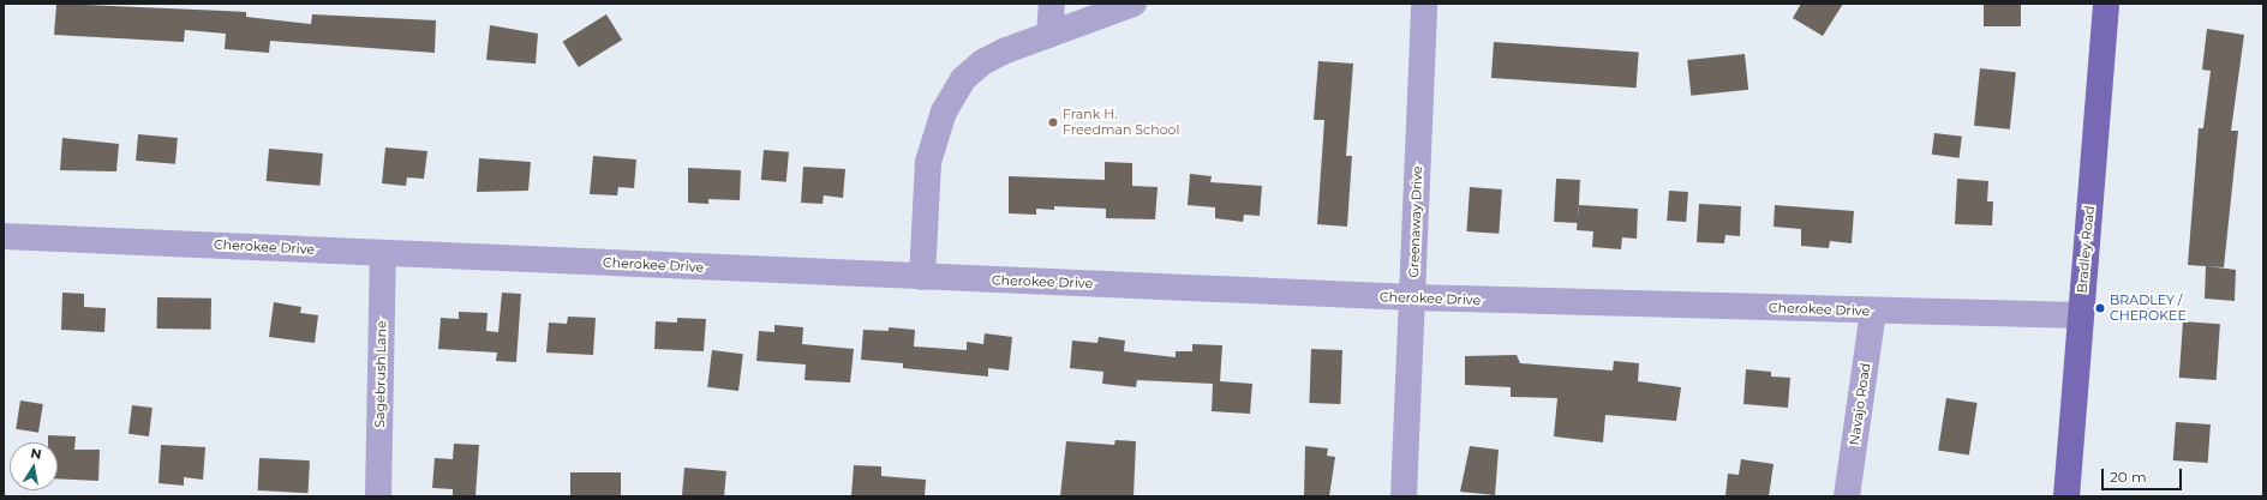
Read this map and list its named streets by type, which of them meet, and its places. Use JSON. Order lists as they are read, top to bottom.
{
  "streets": {
    "main road": ["Bradley Road"],
    "street": [
      "Greenaway Drive",
      "Cherokee Drive",
      "Sagebrush Lane",
      "Navajo Road"
    ]
  },
  "crossings": [
    ["Greenaway Drive", "Cherokee Drive"],
    ["Cherokee Drive", "Bradley Road"],
    ["Cherokee Drive", "Sagebrush Lane"],
    ["Cherokee Drive", "Navajo Road"]
  ],
  "places": ["Frank H. Freedman School", "BRADLEY / CHEROKEE"],
  "scale_bar": "20 m",
  "north": "top"
}
